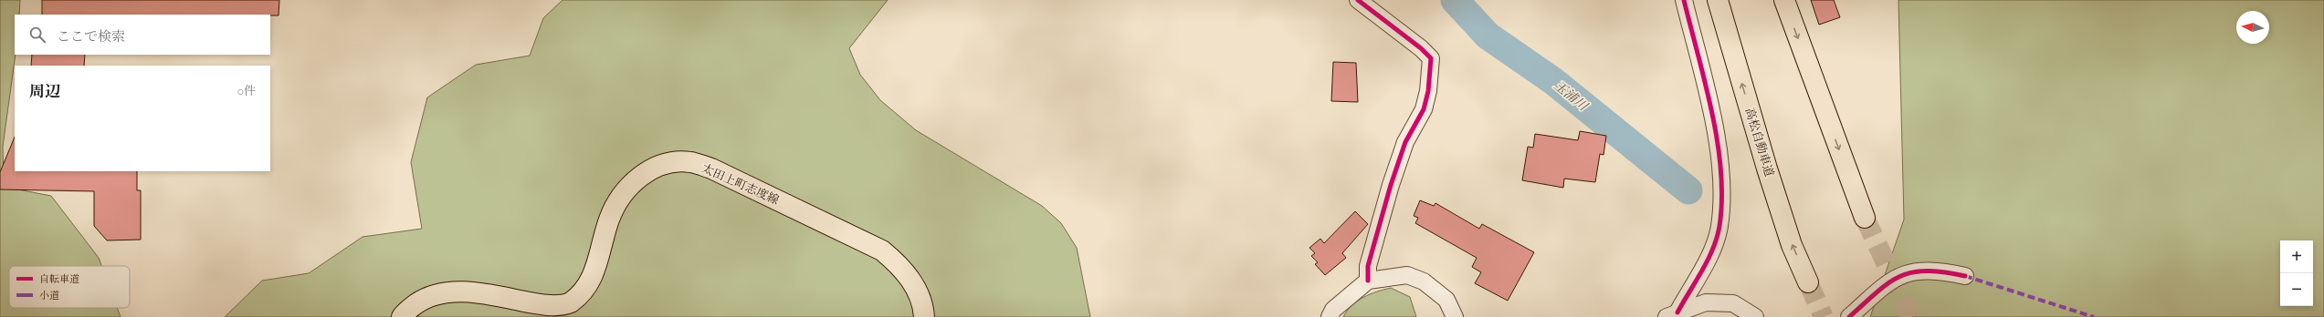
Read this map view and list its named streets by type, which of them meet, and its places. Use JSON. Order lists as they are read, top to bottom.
{
  "streets": {
    "main road": ["高松自動車道", "太田上町志度線"]
  },
  "water": ["玉浦川"],
  "legend": ["自転車道", "小道"],
  "north": "left",
  "page": {
    "search": "ここで検索",
    "heading": ["周辺", "0件"],
    "map_buttons": ["+", "−"]
  }
}
